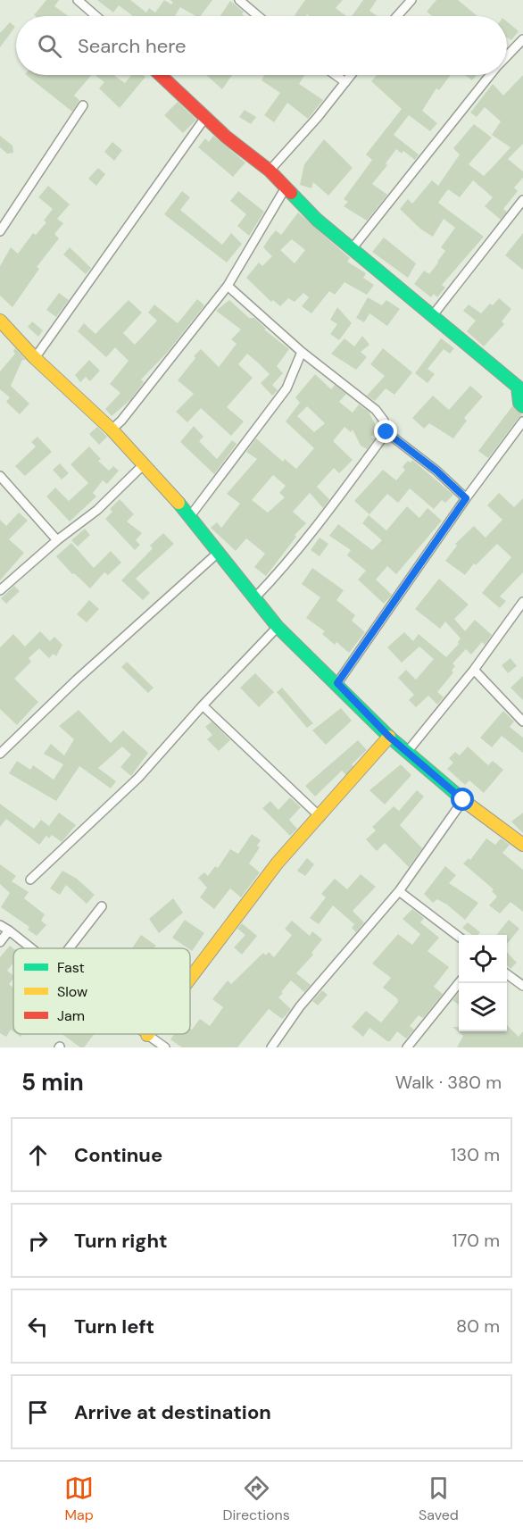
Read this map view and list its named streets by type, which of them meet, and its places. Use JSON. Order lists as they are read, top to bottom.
{
  "legend": ["Fast", "Slow", "Jam"],
  "page": {
    "search": "Search here",
    "heading": ["5 min", "Walk · 380 m"],
    "list": [
      ["Continue", "130 m"],
      ["Turn right", "170 m"],
      ["Turn left", "80 m"],
      "Arrive at destination"
    ],
    "nav": ["Map", "Directions", "Saved"]
  }
}
